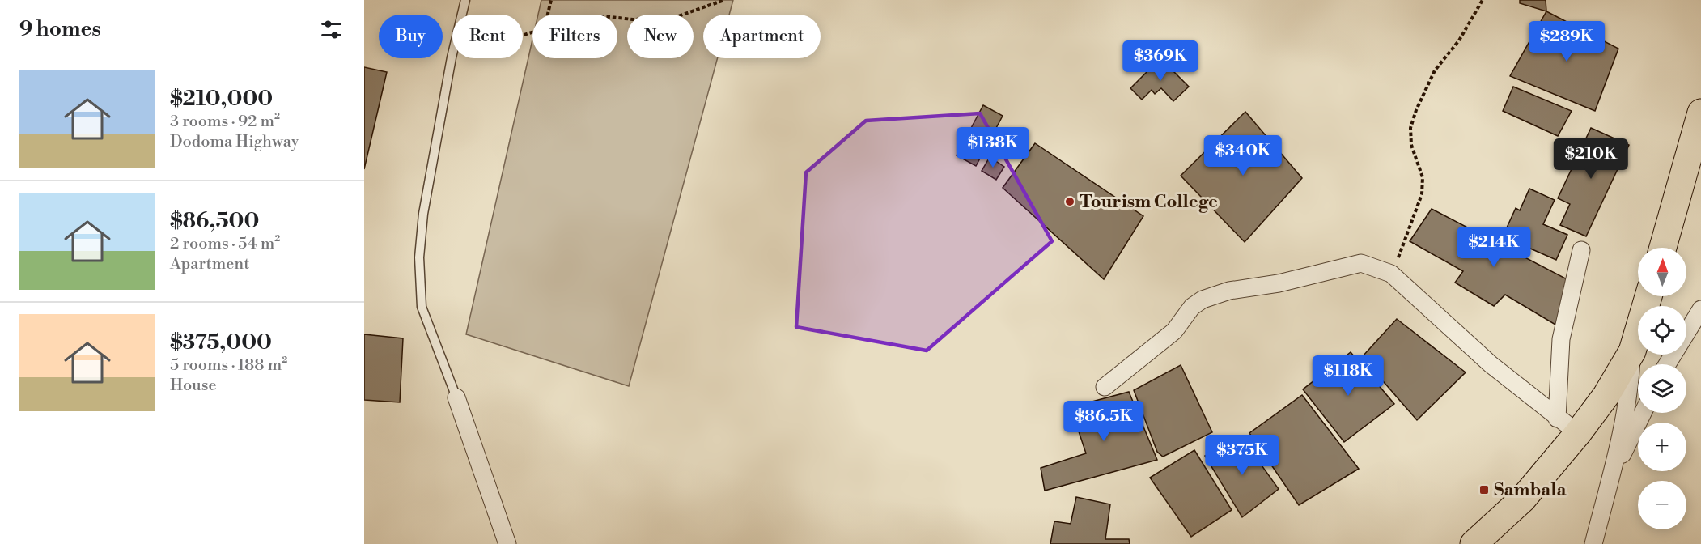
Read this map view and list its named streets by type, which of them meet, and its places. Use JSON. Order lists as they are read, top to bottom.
{
  "places": {
    "other": ["Tourism College"],
    "transit": ["Sambala"]
  },
  "north": "top",
  "page": {
    "heading": "9 homes",
    "chip": [
      "Buy",
      "Rent",
      "Filters",
      "New",
      "Apartment"
    ],
    "price": [
      "$289K",
      "$369K",
      "$138K",
      "$340K",
      "$210K",
      "$214K",
      "$118K",
      "$86.5K",
      "$375K"
    ],
    "list": [
      {
        "name": "$210,000",
        "note": "3 rooms · 92 m² · Dodoma Highway"
      },
      {
        "name": "$86,500",
        "note": "2 rooms · 54 m² · Apartment"
      },
      {
        "name": "$375,000",
        "note": "5 rooms · 188 m² · House"
      }
    ],
    "map_buttons": ["+", "−"]
  }
}
